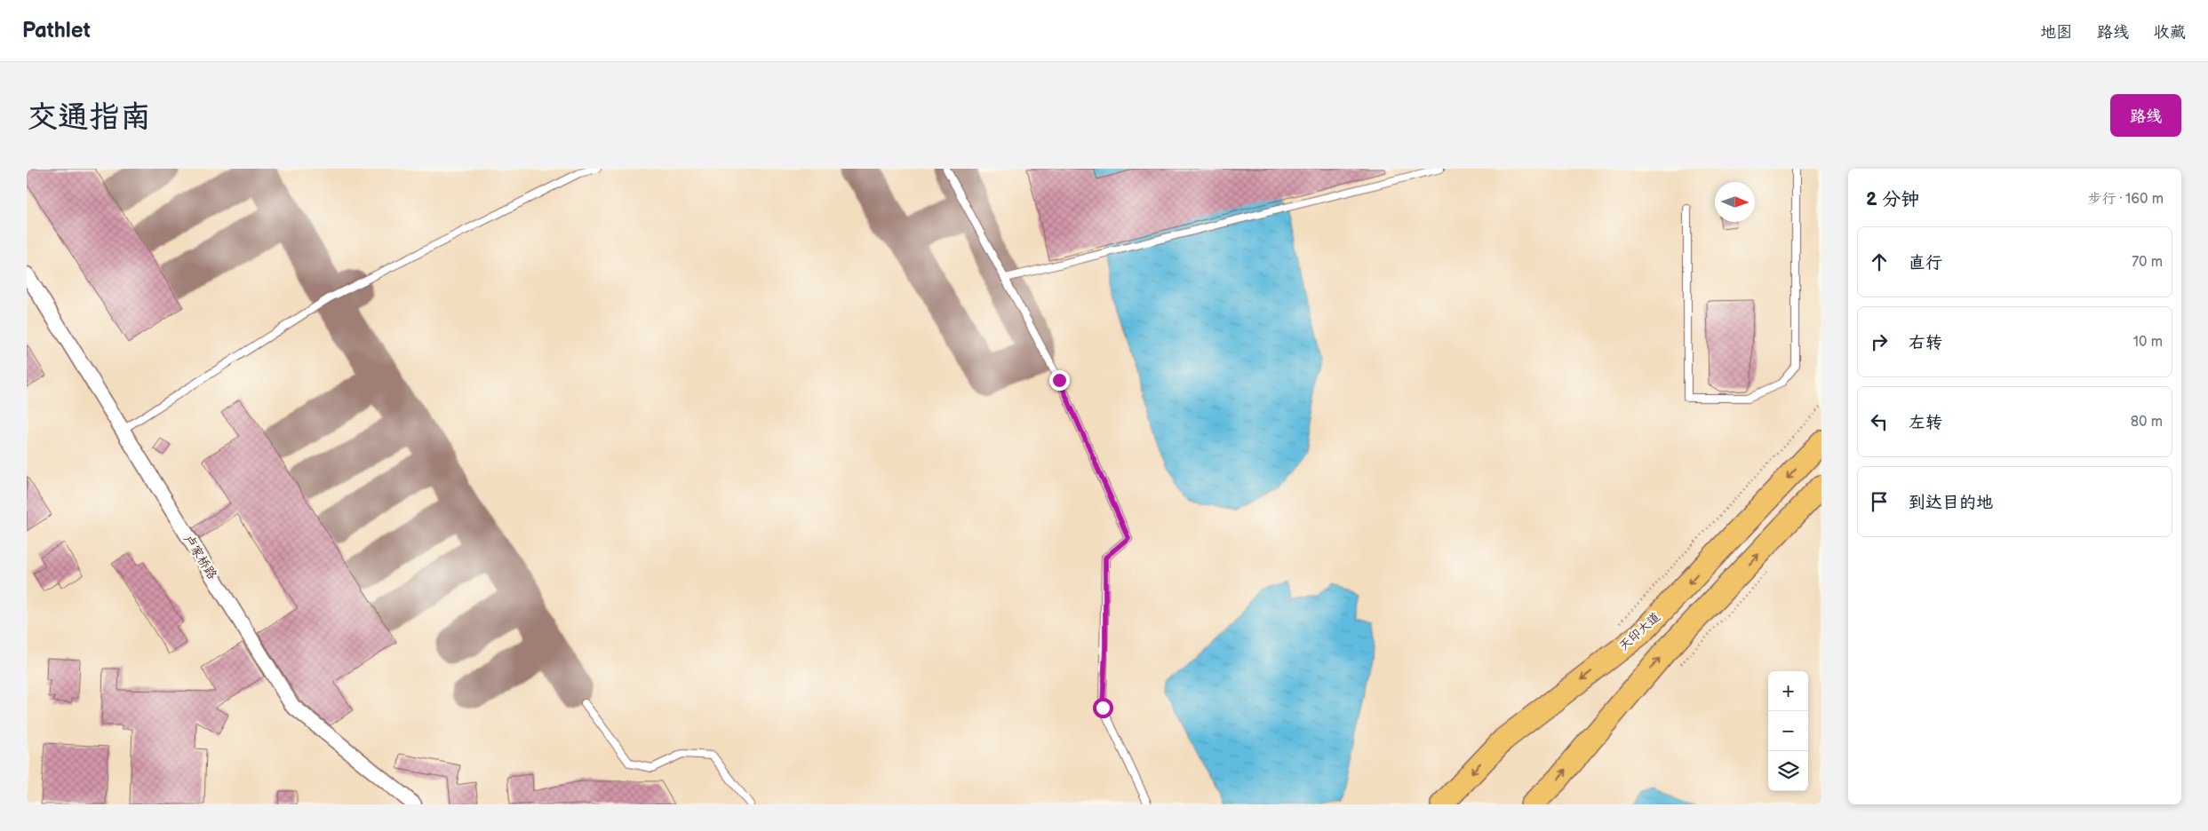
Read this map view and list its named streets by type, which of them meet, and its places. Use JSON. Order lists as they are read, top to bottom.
{
  "streets": {
    "main road": ["天印大道"],
    "street": ["卢家桥路"]
  },
  "north": "right",
  "page": {
    "header": "Pathlet",
    "nav": ["地图", "路线", "收藏"],
    "buttons": "路线",
    "title": "交通指南",
    "heading": ["2 分钟", "步行 · 160 m"],
    "list": [
      ["直行", "70 m"],
      ["右转", "10 m"],
      ["左转", "80 m"],
      "到达目的地"
    ],
    "map_buttons": ["+", "−"]
  }
}
